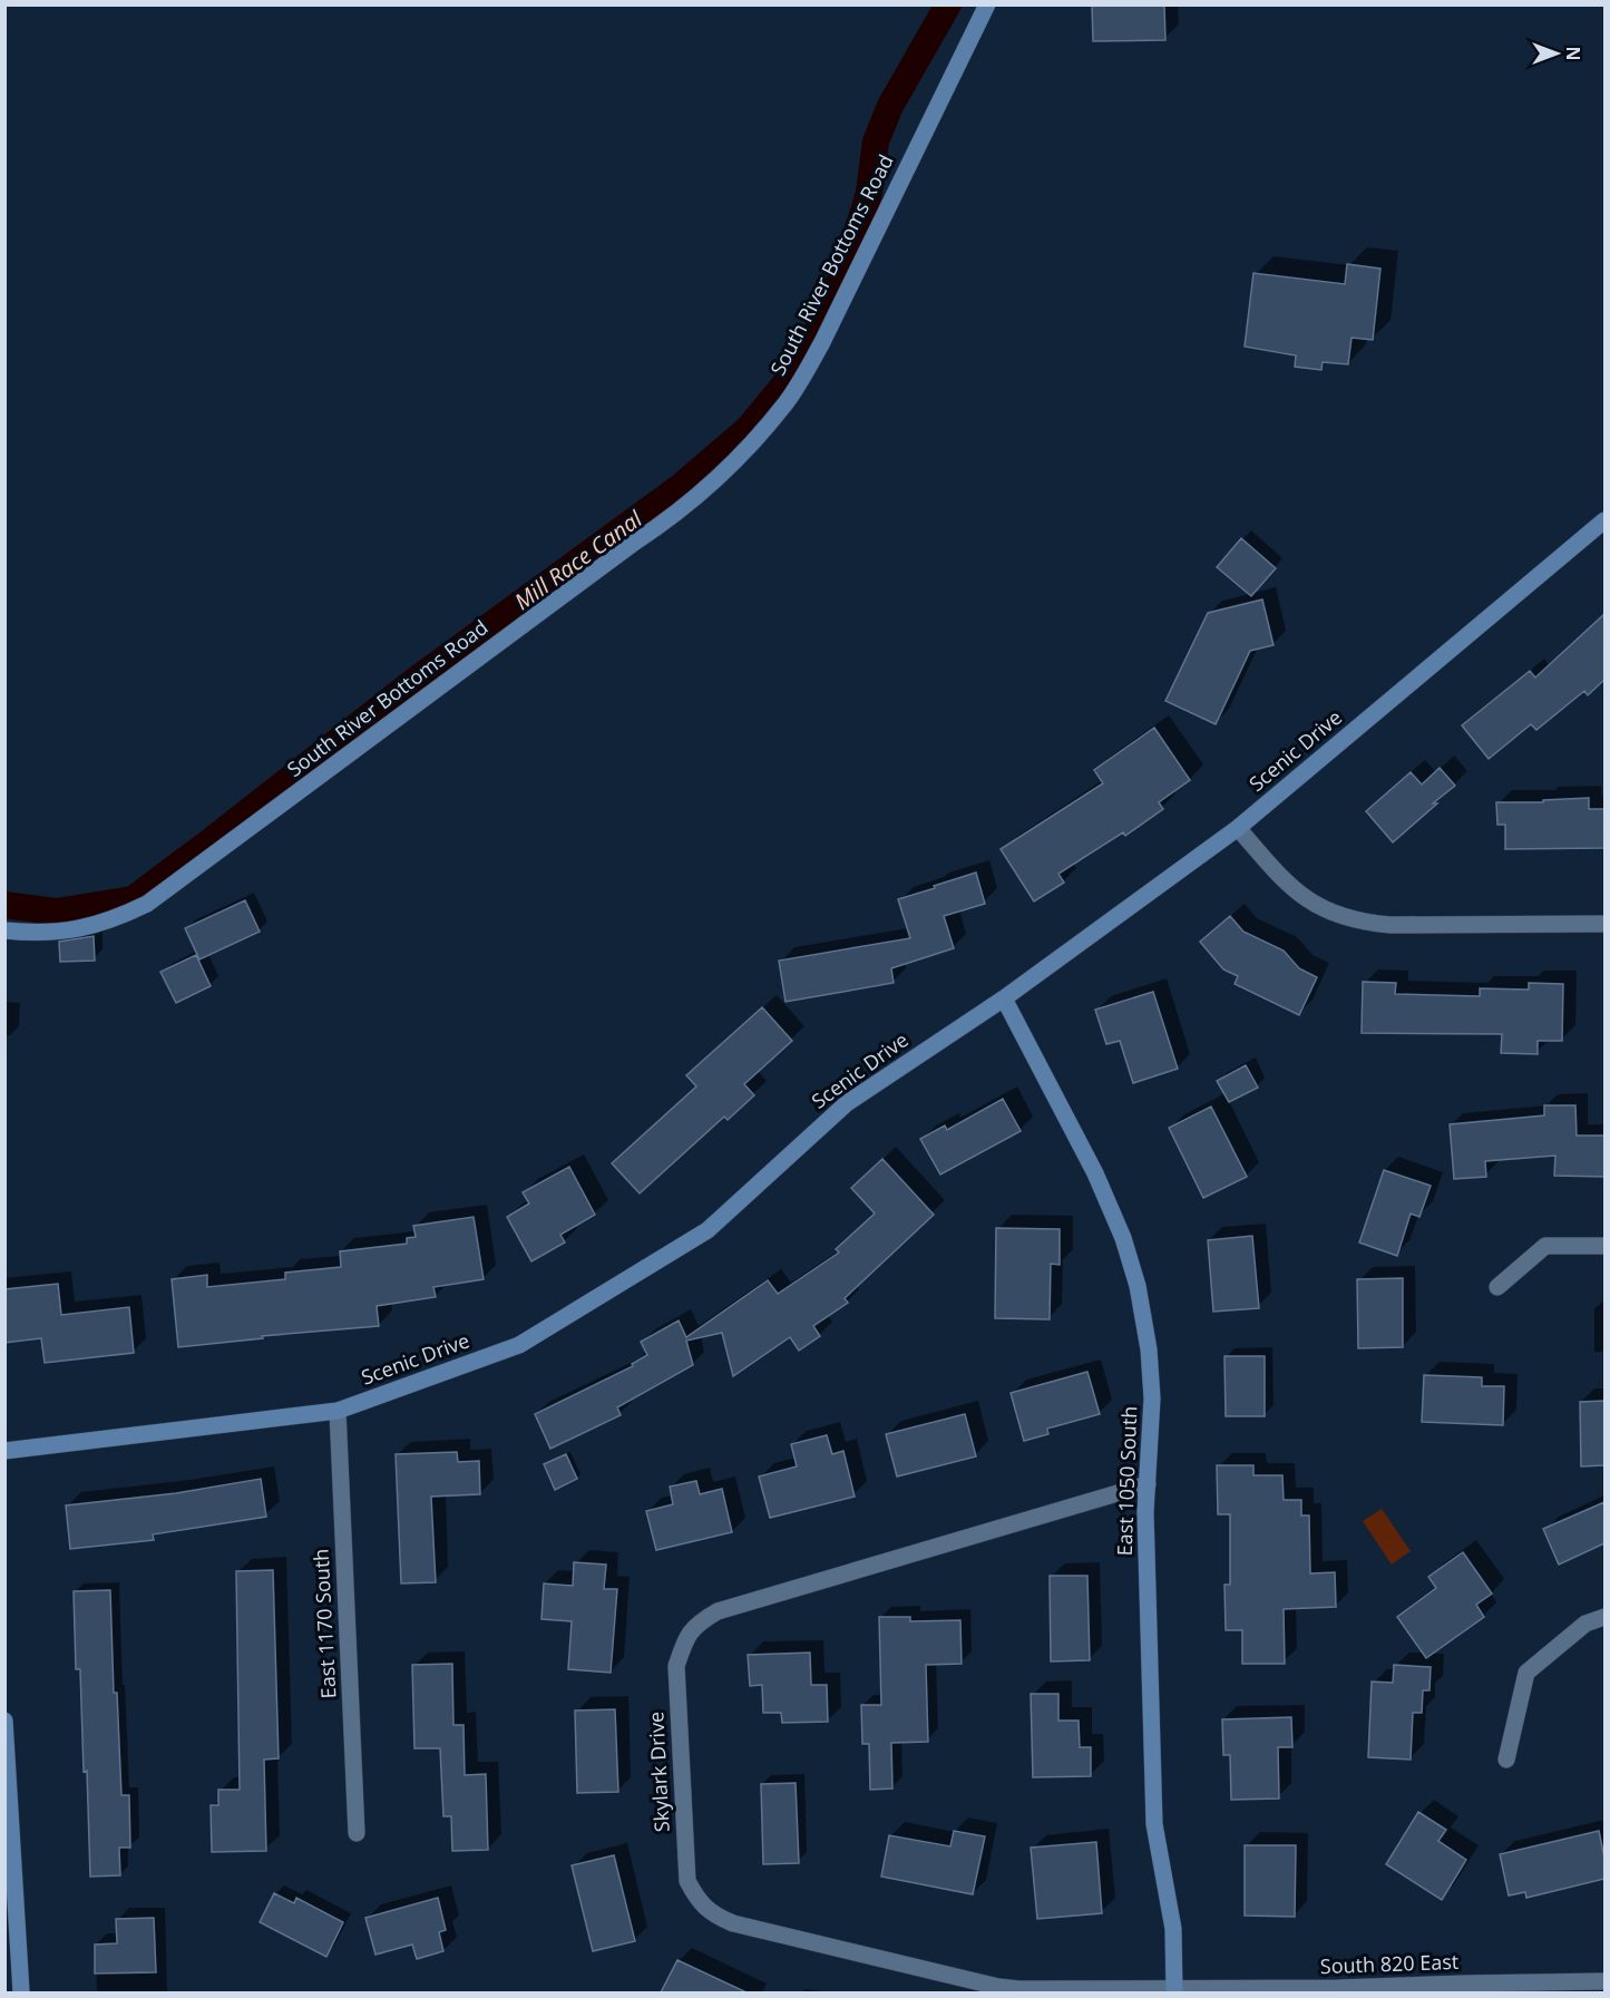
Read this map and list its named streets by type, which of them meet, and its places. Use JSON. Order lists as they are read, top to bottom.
{
  "streets": {
    "street": [
      "South River Bottoms Road",
      "Scenic Drive",
      "East 1050 South",
      "East 1170 South",
      "Skylark Drive",
      "South 820 East"
    ]
  },
  "crossings": [
    ["Scenic Drive", "East 1050 South"],
    ["Scenic Drive", "East 1170 South"],
    ["East 1050 South", "Skylark Drive"],
    ["East 1050 South", "South 820 East"],
    ["Skylark Drive", "South 820 East"]
  ],
  "water": ["Mill Race Canal"],
  "north": "right"
}
